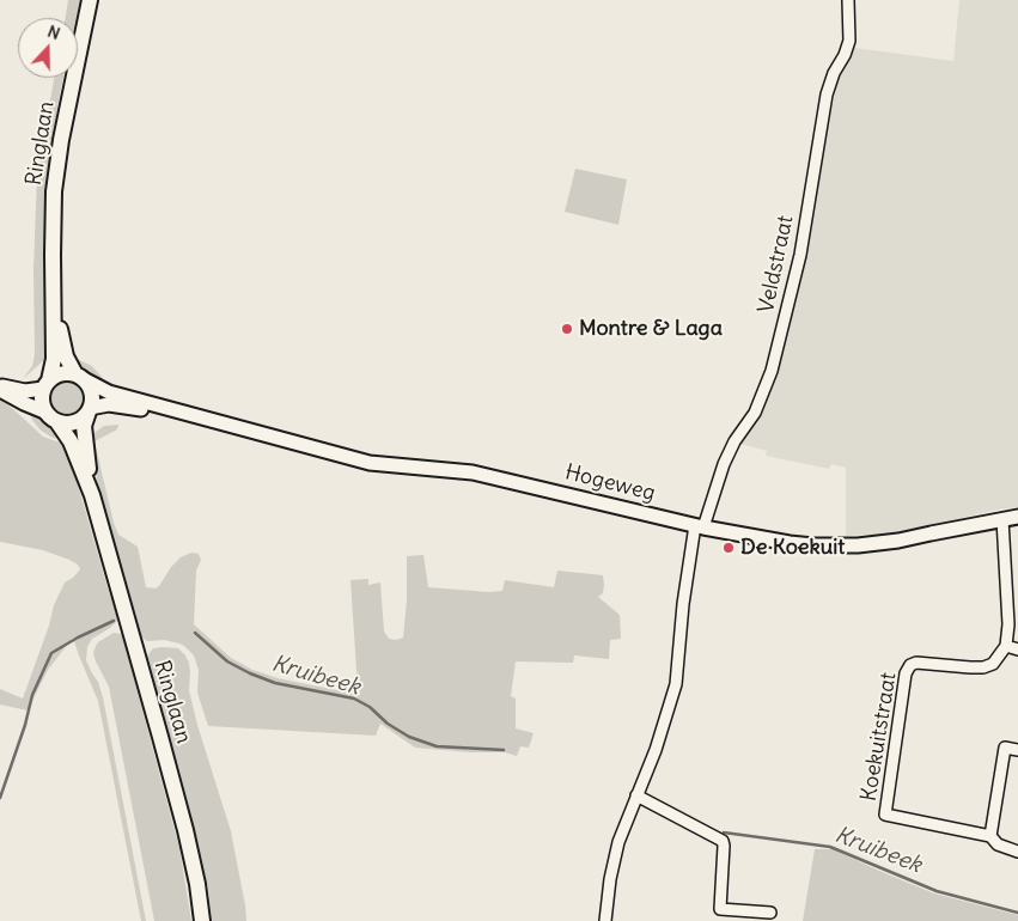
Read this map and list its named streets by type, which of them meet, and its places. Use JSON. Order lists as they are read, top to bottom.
{
  "streets": {
    "main road": ["Ringlaan"],
    "street": ["Veldstraat", "Hogeweg", "Koekuitstraat"]
  },
  "crossings": [
    ["Ringlaan", "Hogeweg"],
    ["Veldstraat", "Hogeweg"]
  ],
  "water": ["Kruibeek"],
  "places": ["Montre & Laga", "De Koekuit"],
  "north": "top"
}
